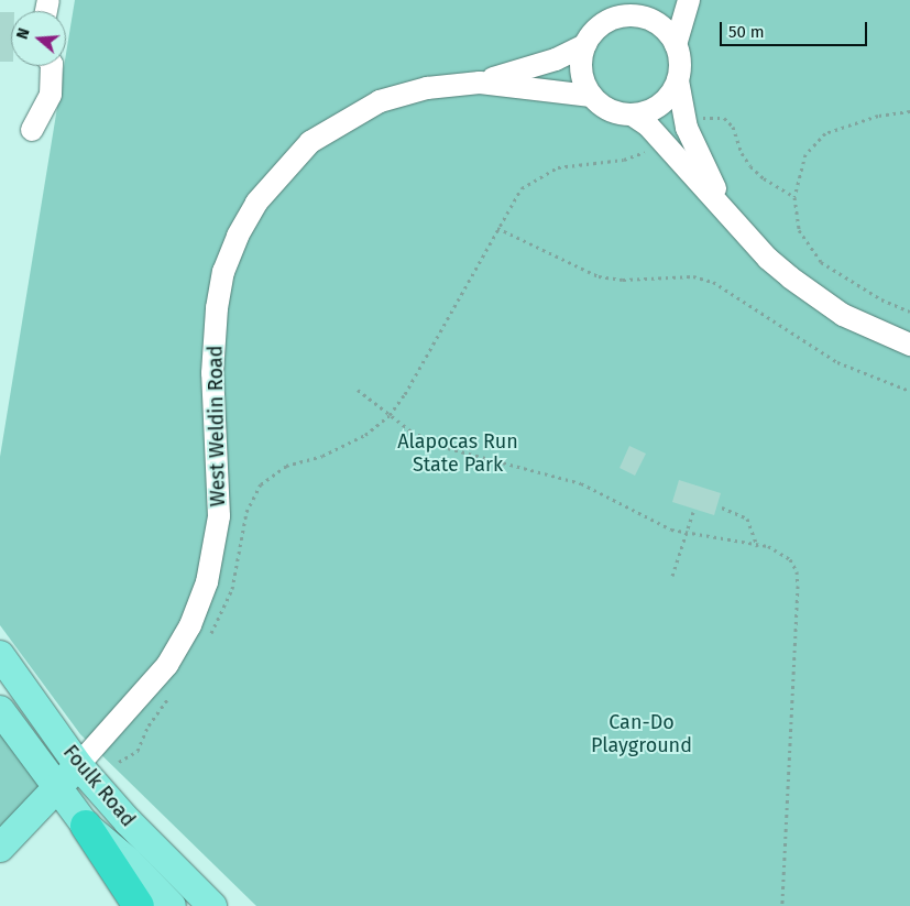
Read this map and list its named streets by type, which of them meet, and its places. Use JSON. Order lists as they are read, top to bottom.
{
  "streets": {
    "main road": ["West Weldin Road", "Foulk Road"]
  },
  "crossings": [
    ["West Weldin Road", "Foulk Road"]
  ],
  "parks": ["Alapocas Run State Park", "Can-Do Playground"],
  "scale_bar": "50 m",
  "north": "left"
}
